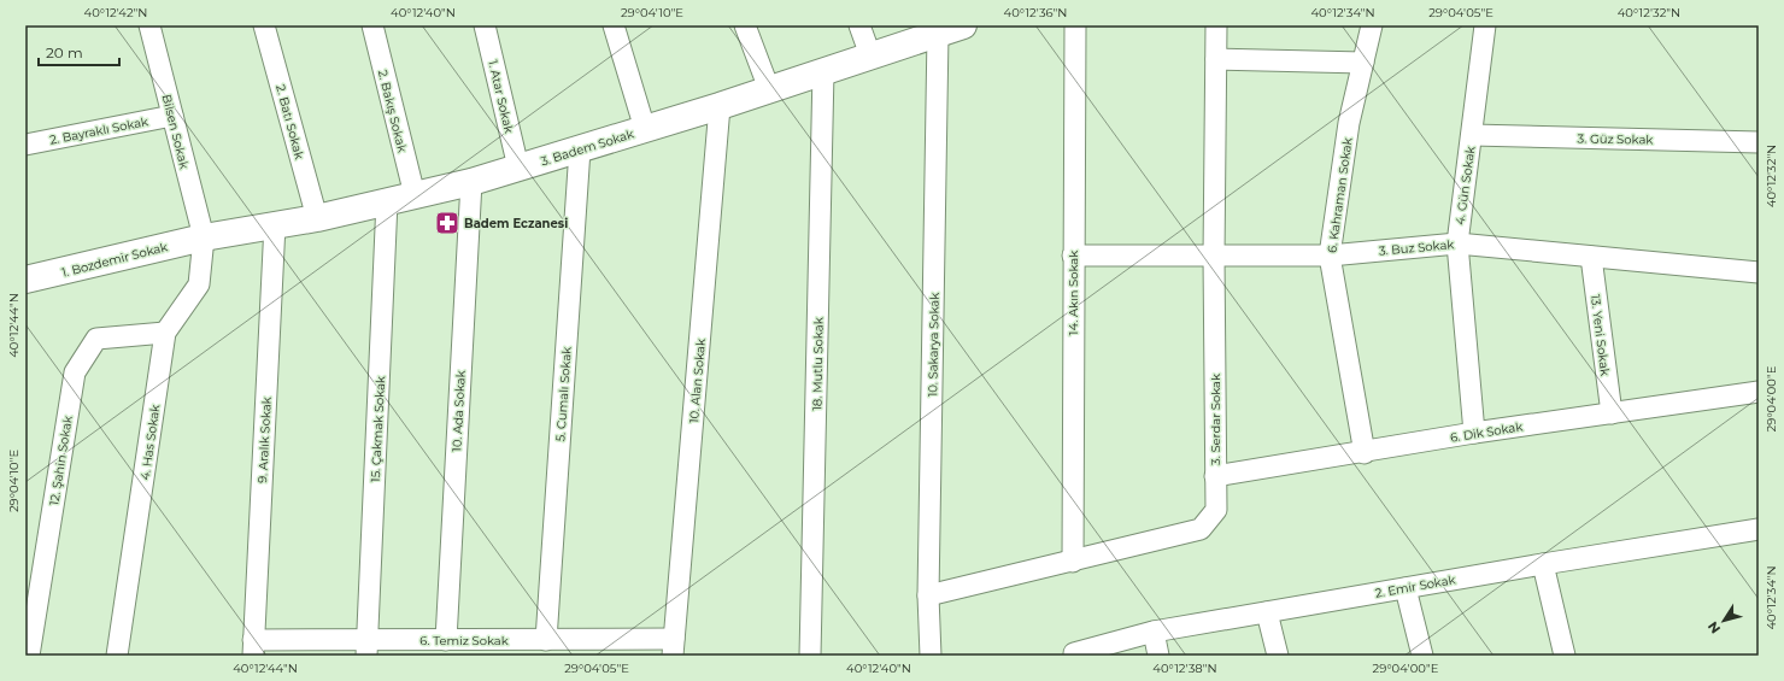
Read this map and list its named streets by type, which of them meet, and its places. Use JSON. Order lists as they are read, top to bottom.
{
  "streets": {
    "street": [
      "1. Atar Sokak",
      "2. Bakış Sokak",
      "2. Batı Sokak",
      "2. Bayraklı Sokak",
      "Bilsen Sokak",
      "3. Güz Sokak",
      "3. Badem Sokak",
      "4. Gün Sokak",
      "6. Kahraman Sokak",
      "3. Buz Sokak",
      "1. Bozdemir Sokak",
      "14. Akın Sokak",
      "13. Yeni Sokak",
      "10. Sakarya Sokak",
      "18. Mutlu Sokak",
      "10. Alan Sokak",
      "5. Cumalı Sokak",
      "10. Ada Sokak",
      "3. Serdar Sokak",
      "15. Çakmak Sokak",
      "6. Dik Sokak",
      "9. Aralık Sokak",
      "4. Has Sokak",
      "12. Şahin Sokak",
      "2. Emir Sokak",
      "6. Temiz Sokak"
    ]
  },
  "crossings": [
    ["1. Atar Sokak", "3. Badem Sokak"],
    ["2. Bakış Sokak", "3. Badem Sokak"],
    ["2. Batı Sokak", "3. Badem Sokak"],
    ["2. Bayraklı Sokak", "Bilsen Sokak"],
    ["Bilsen Sokak", "3. Badem Sokak"],
    ["Bilsen Sokak", "1. Bozdemir Sokak"],
    ["Bilsen Sokak", "4. Has Sokak"],
    ["3. Güz Sokak", "4. Gün Sokak"],
    ["3. Badem Sokak", "1. Bozdemir Sokak"],
    ["3. Badem Sokak", "10. Sakarya Sokak"],
    ["3. Badem Sokak", "18. Mutlu Sokak"],
    ["3. Badem Sokak", "10. Alan Sokak"],
    ["3. Badem Sokak", "5. Cumalı Sokak"],
    ["3. Badem Sokak", "10. Ada Sokak"],
    ["3. Badem Sokak", "15. Çakmak Sokak"],
    ["3. Badem Sokak", "9. Aralık Sokak"],
    ["3. Badem Sokak", "4. Has Sokak"],
    ["4. Gün Sokak", "3. Buz Sokak"],
    ["4. Gün Sokak", "6. Dik Sokak"],
    ["6. Kahraman Sokak", "3. Buz Sokak"],
    ["6. Kahraman Sokak", "6. Dik Sokak"],
    ["3. Buz Sokak", "14. Akın Sokak"],
    ["3. Buz Sokak", "13. Yeni Sokak"],
    ["3. Buz Sokak", "3. Serdar Sokak"],
    ["1. Bozdemir Sokak", "4. Has Sokak"],
    ["14. Akın Sokak", "3. Serdar Sokak"],
    ["13. Yeni Sokak", "6. Dik Sokak"],
    ["10. Sakarya Sokak", "3. Serdar Sokak"],
    ["10. Alan Sokak", "6. Temiz Sokak"],
    ["5. Cumalı Sokak", "6. Temiz Sokak"],
    ["10. Ada Sokak", "6. Temiz Sokak"],
    ["3. Serdar Sokak", "6. Dik Sokak"],
    ["15. Çakmak Sokak", "6. Temiz Sokak"],
    ["9. Aralık Sokak", "6. Temiz Sokak"],
    ["4. Has Sokak", "12. Şahin Sokak"]
  ],
  "places": {
    "pharmacy": ["Badem Eczanesi"]
  },
  "scale_bar": "20 m",
  "north": "bottom left",
  "coordinates": [
    "40°12'42\"N",
    "40°12'40\"N",
    "29°04'10\"E",
    "40°12'36\"N",
    "40°12'34\"N",
    "29°04'05\"E",
    "40°12'32\"N",
    "40°12'44\"N",
    "29°04'00\"E",
    "40°12'38\"N"
  ]
}
